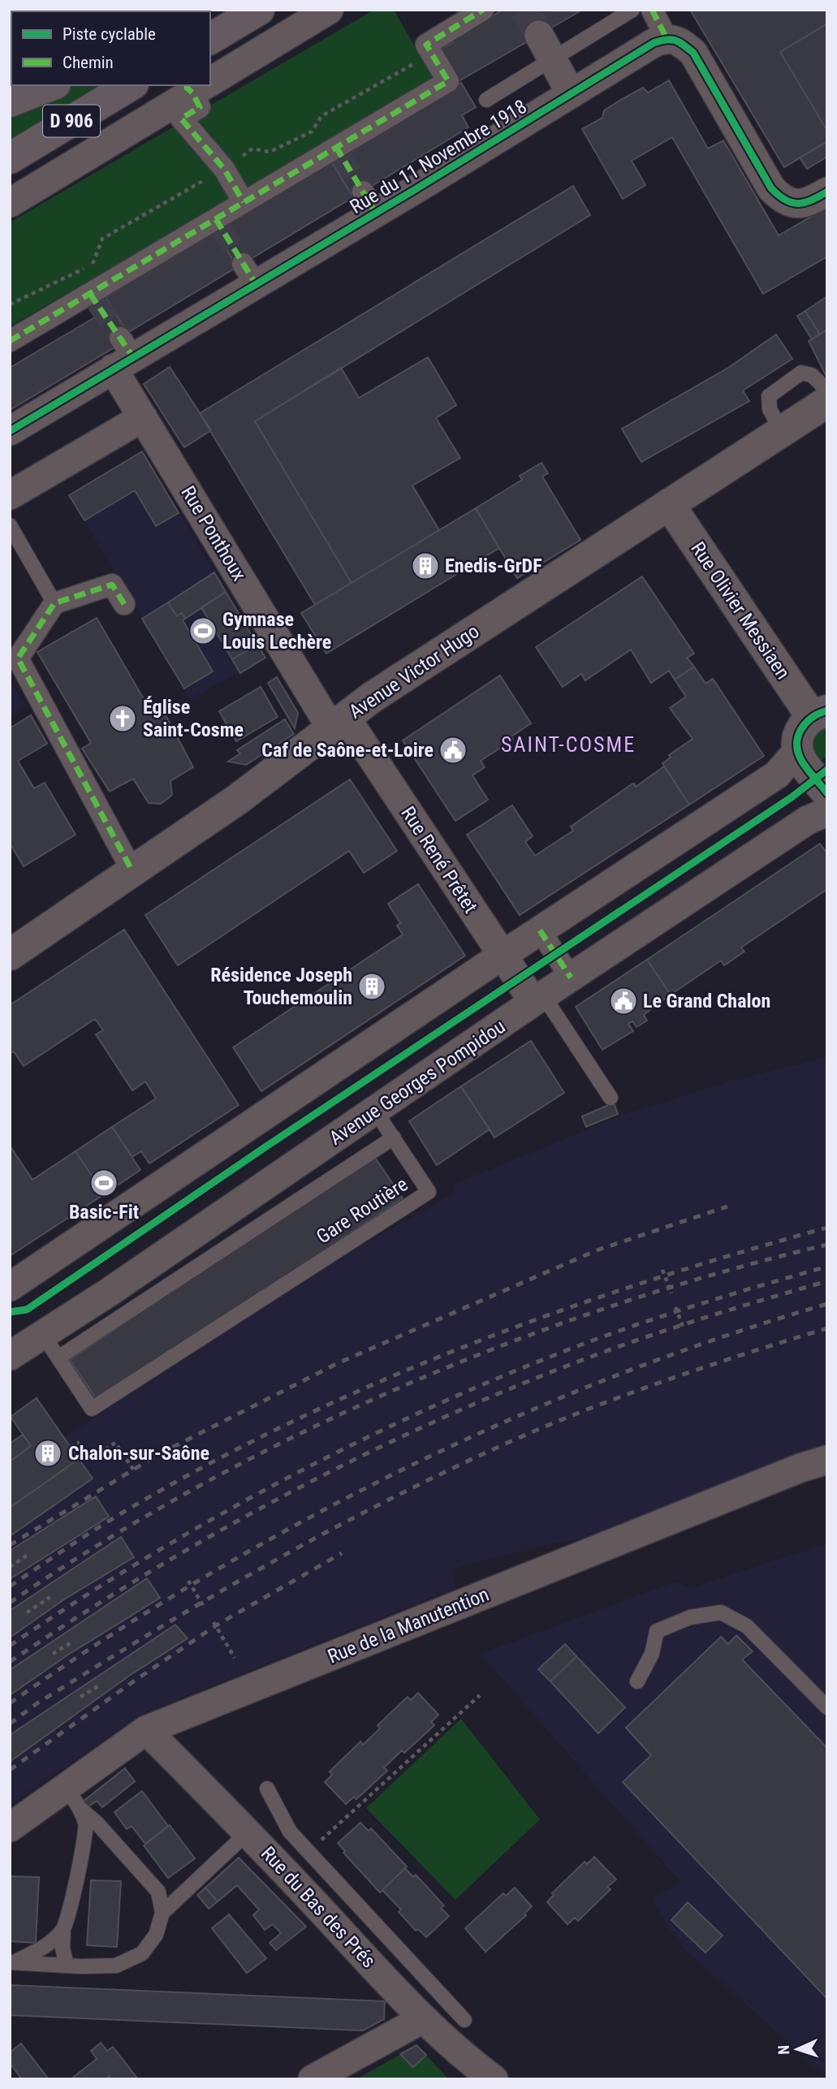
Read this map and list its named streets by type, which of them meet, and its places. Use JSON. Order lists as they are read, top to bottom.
{
  "streets": {
    "main road": ["D 906"],
    "street": [
      "Rue du 11 Novembre 1918",
      "Rue Ponthoux",
      "Rue Olivier Messiaen",
      "Avenue Victor Hugo",
      "Rue René Prêtet",
      "Avenue Georges Pompidou",
      "Rue de la Manutention",
      "Rue du Bas des Prés"
    ],
    "lane": ["Gare Routière"]
  },
  "crossings": [
    ["Rue du 11 Novembre 1918", "Rue Ponthoux"],
    ["Rue Ponthoux", "Avenue Victor Hugo"],
    ["Rue Ponthoux", "Rue René Prêtet"],
    ["Rue Olivier Messiaen", "Avenue Victor Hugo"],
    ["Avenue Victor Hugo", "Rue René Prêtet"],
    ["Rue René Prêtet", "Avenue Georges Pompidou"],
    ["Avenue Georges Pompidou", "Gare Routière"],
    ["Rue de la Manutention", "Rue du Bas des Prés"]
  ],
  "districts": ["SAINT-COSME"],
  "places": {
    "building": ["Enedis-GrDF", "Résidence Joseph Touchemoulin", "Chalon-sur-Saône"],
    "sports": ["Gymnase Louis Lechère", "Basic-Fit"],
    "church": ["Église Saint-Cosme"],
    "public building": ["Caf de Saône-et-Loire", "Le Grand Chalon"]
  },
  "legend": ["Piste cyclable", "Chemin"],
  "north": "left"
}
